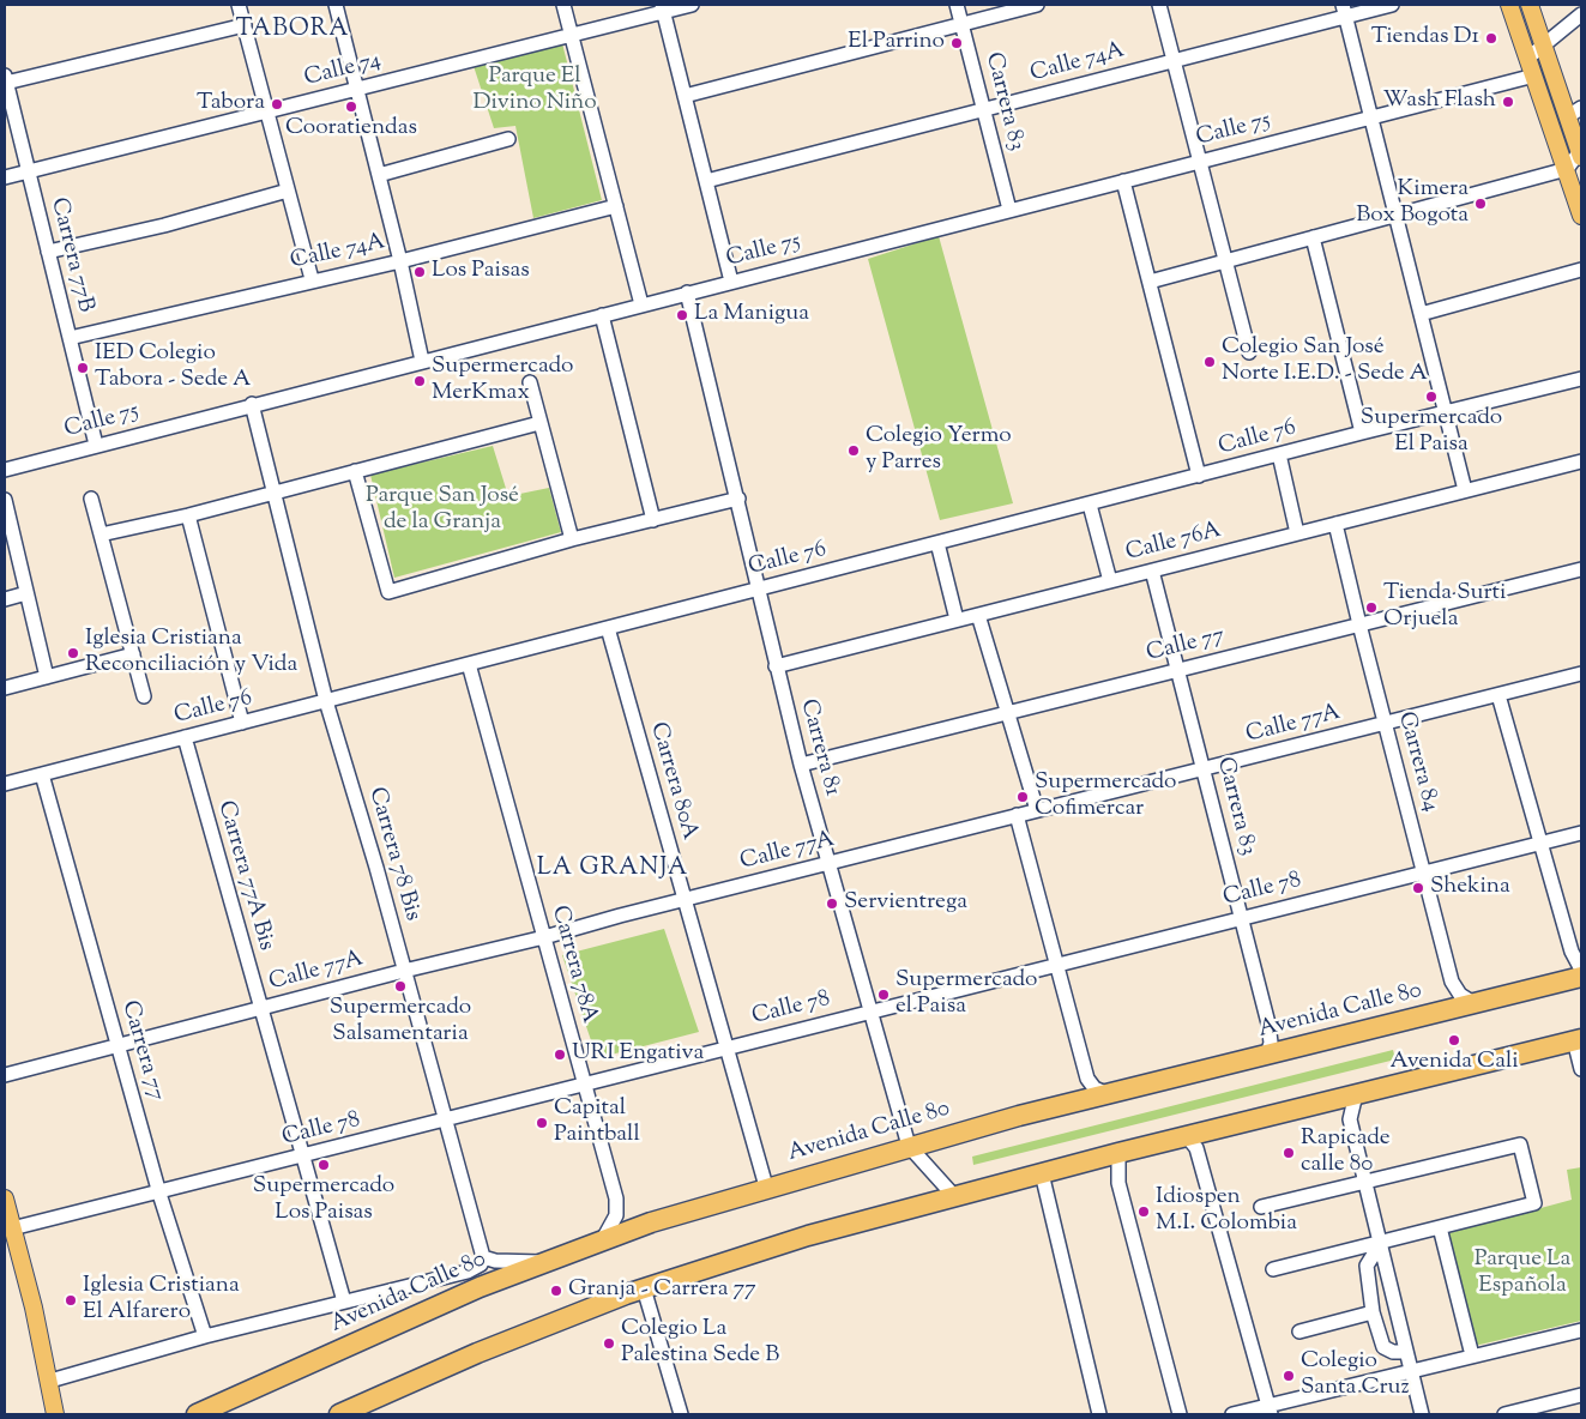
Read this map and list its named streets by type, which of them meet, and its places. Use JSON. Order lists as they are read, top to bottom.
{
  "streets": {
    "highway": ["Avenida Calle 80"],
    "street": [
      "Calle 74A",
      "Calle 74",
      "Carrera 83",
      "Calle 75",
      "Carrera 77B",
      "Calle 76",
      "Calle 76A",
      "Calle 77",
      "Calle 77A",
      "Carrera 81",
      "Carrera 84",
      "Carrera 80A",
      "Carrera 78 Bis",
      "Carrera 77A Bis",
      "Calle 78",
      "Carrera 78A",
      "Carrera 77"
    ]
  },
  "crossings": [
    ["Calle 74A", "Carrera 83"],
    ["Calle 74A", "Carrera 77B"],
    ["Calle 74", "Carrera 77B"],
    ["Carrera 83", "Calle 75"],
    ["Carrera 83", "Calle 76A"],
    ["Carrera 83", "Calle 77"],
    ["Carrera 83", "Calle 77A"],
    ["Carrera 83", "Calle 78"],
    ["Carrera 83", "Avenida Calle 80"],
    ["Calle 75", "Carrera 77B"],
    ["Calle 75", "Carrera 81"],
    ["Calle 75", "Carrera 78 Bis"],
    ["Calle 76", "Carrera 81"],
    ["Calle 76", "Carrera 80A"],
    ["Calle 76", "Carrera 78 Bis"],
    ["Calle 76", "Carrera 77A Bis"],
    ["Calle 76", "Carrera 78A"],
    ["Calle 76", "Carrera 77"],
    ["Calle 76A", "Carrera 81"],
    ["Calle 76A", "Carrera 84"],
    ["Calle 77", "Carrera 81"],
    ["Calle 77", "Carrera 84"],
    ["Calle 77A", "Carrera 81"],
    ["Calle 77A", "Carrera 84"],
    ["Calle 77A", "Carrera 80A"],
    ["Calle 77A", "Carrera 78 Bis"],
    ["Calle 77A", "Carrera 77A Bis"],
    ["Calle 77A", "Carrera 78A"],
    ["Calle 77A", "Carrera 77"],
    ["Carrera 81", "Calle 78"],
    ["Carrera 81", "Avenida Calle 80"],
    ["Carrera 84", "Calle 78"],
    ["Carrera 84", "Avenida Calle 80"],
    ["Carrera 80A", "Calle 78"],
    ["Carrera 80A", "Avenida Calle 80"],
    ["Carrera 78 Bis", "Calle 78"],
    ["Carrera 77A Bis", "Calle 78"],
    ["Calle 78", "Carrera 78A"],
    ["Calle 78", "Carrera 77"],
    ["Carrera 78A", "Avenida Calle 80"]
  ],
  "districts": ["TABORA", "LA GRANJA"],
  "parks": ["Parque El Divino Niño", "Parque San José de la Granja", "Parque La Española"],
  "places": [
    "Tiendas D1",
    "El Parrino",
    "Wash Flash",
    "Tabora",
    "Cooratiendas",
    "Kimera Box Bogota",
    "Los Paisas",
    "La Manigua",
    "Colegio San José Norte I.E.D. - Sede A",
    "IED Colegio Tabora - Sede A",
    "Supermercado MerKmax",
    "Supermercado El Paisa",
    "Colegio Yermo y Parres",
    "Tienda Surti Orjuela",
    "Iglesia Cristiana Reconciliación y Vida",
    "Supermercado Cofimercar",
    "Shekina",
    "Servientrega",
    "Supermercado Salsamentaria",
    "Supermercado el Paisa",
    "Avenida Cali",
    "URI Engativa",
    "Capital Paintball",
    "Rapicade calle 80",
    "Supermercado Los Paisas",
    "Idiospen M.I. Colombia",
    "Granja - Carrera 77",
    "Iglesia Cristiana El Alfarero",
    "Colegio La Palestina Sede B",
    "Colegio Santa Cruz"
  ]
}
